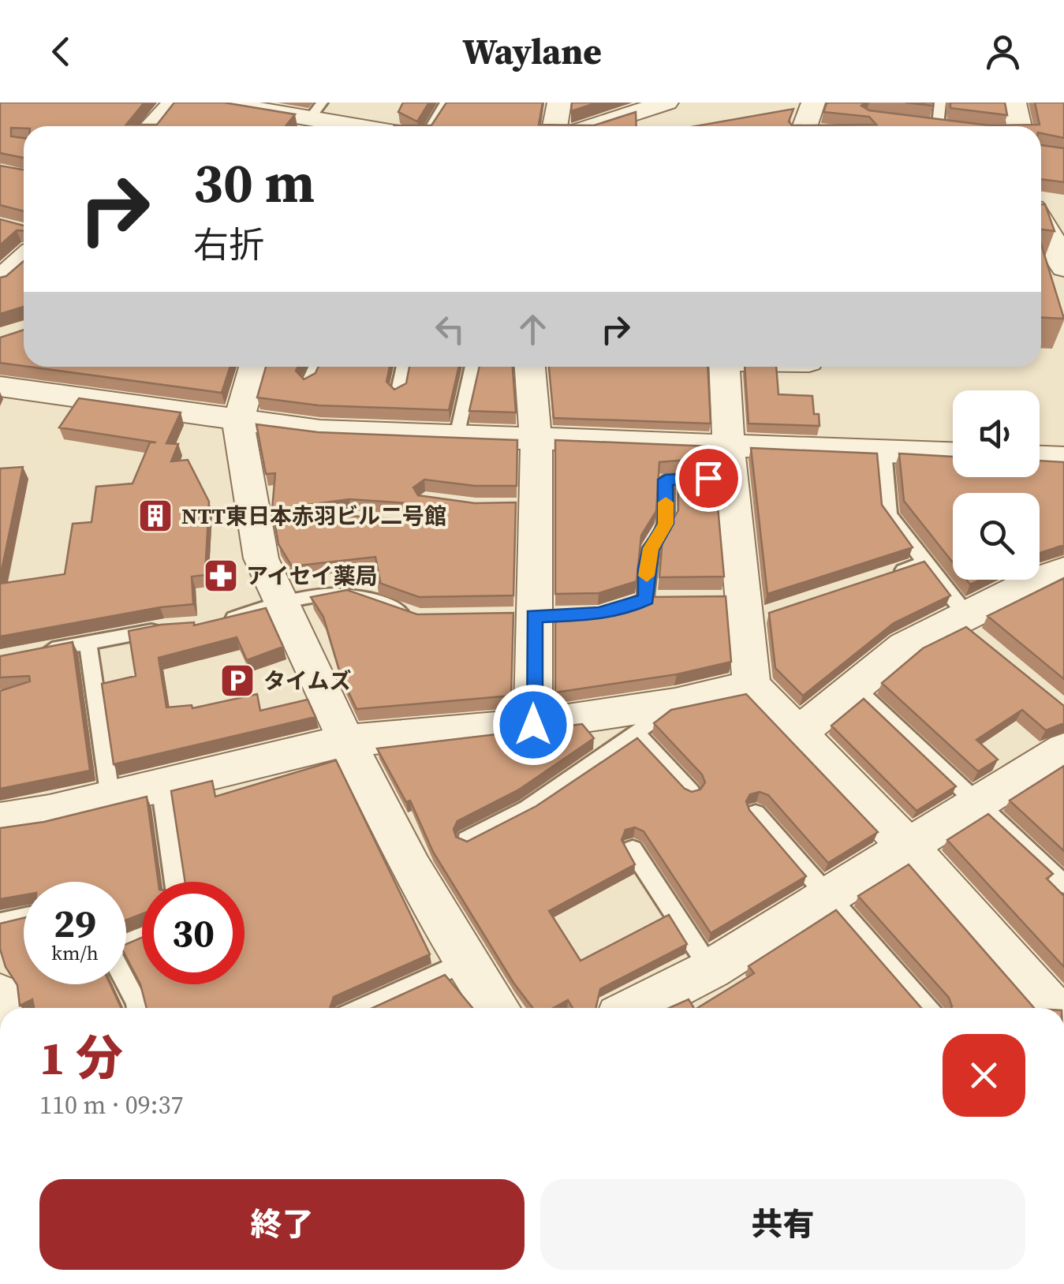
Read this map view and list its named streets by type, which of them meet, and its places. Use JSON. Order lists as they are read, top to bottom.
{
  "places": {
    "building": ["NTT東日本赤羽ビル二号館"],
    "pharmacy": ["アイセイ薬局"],
    "parking": ["タイムズ"]
  },
  "page": {
    "header": "Waylane",
    "turn": ["30 m", "右折"],
    "speed": "29 km/h",
    "limit": "30",
    "heading": ["1 分", "110 m · 09:37"],
    "buttons": ["終了", "共有"]
  }
}
